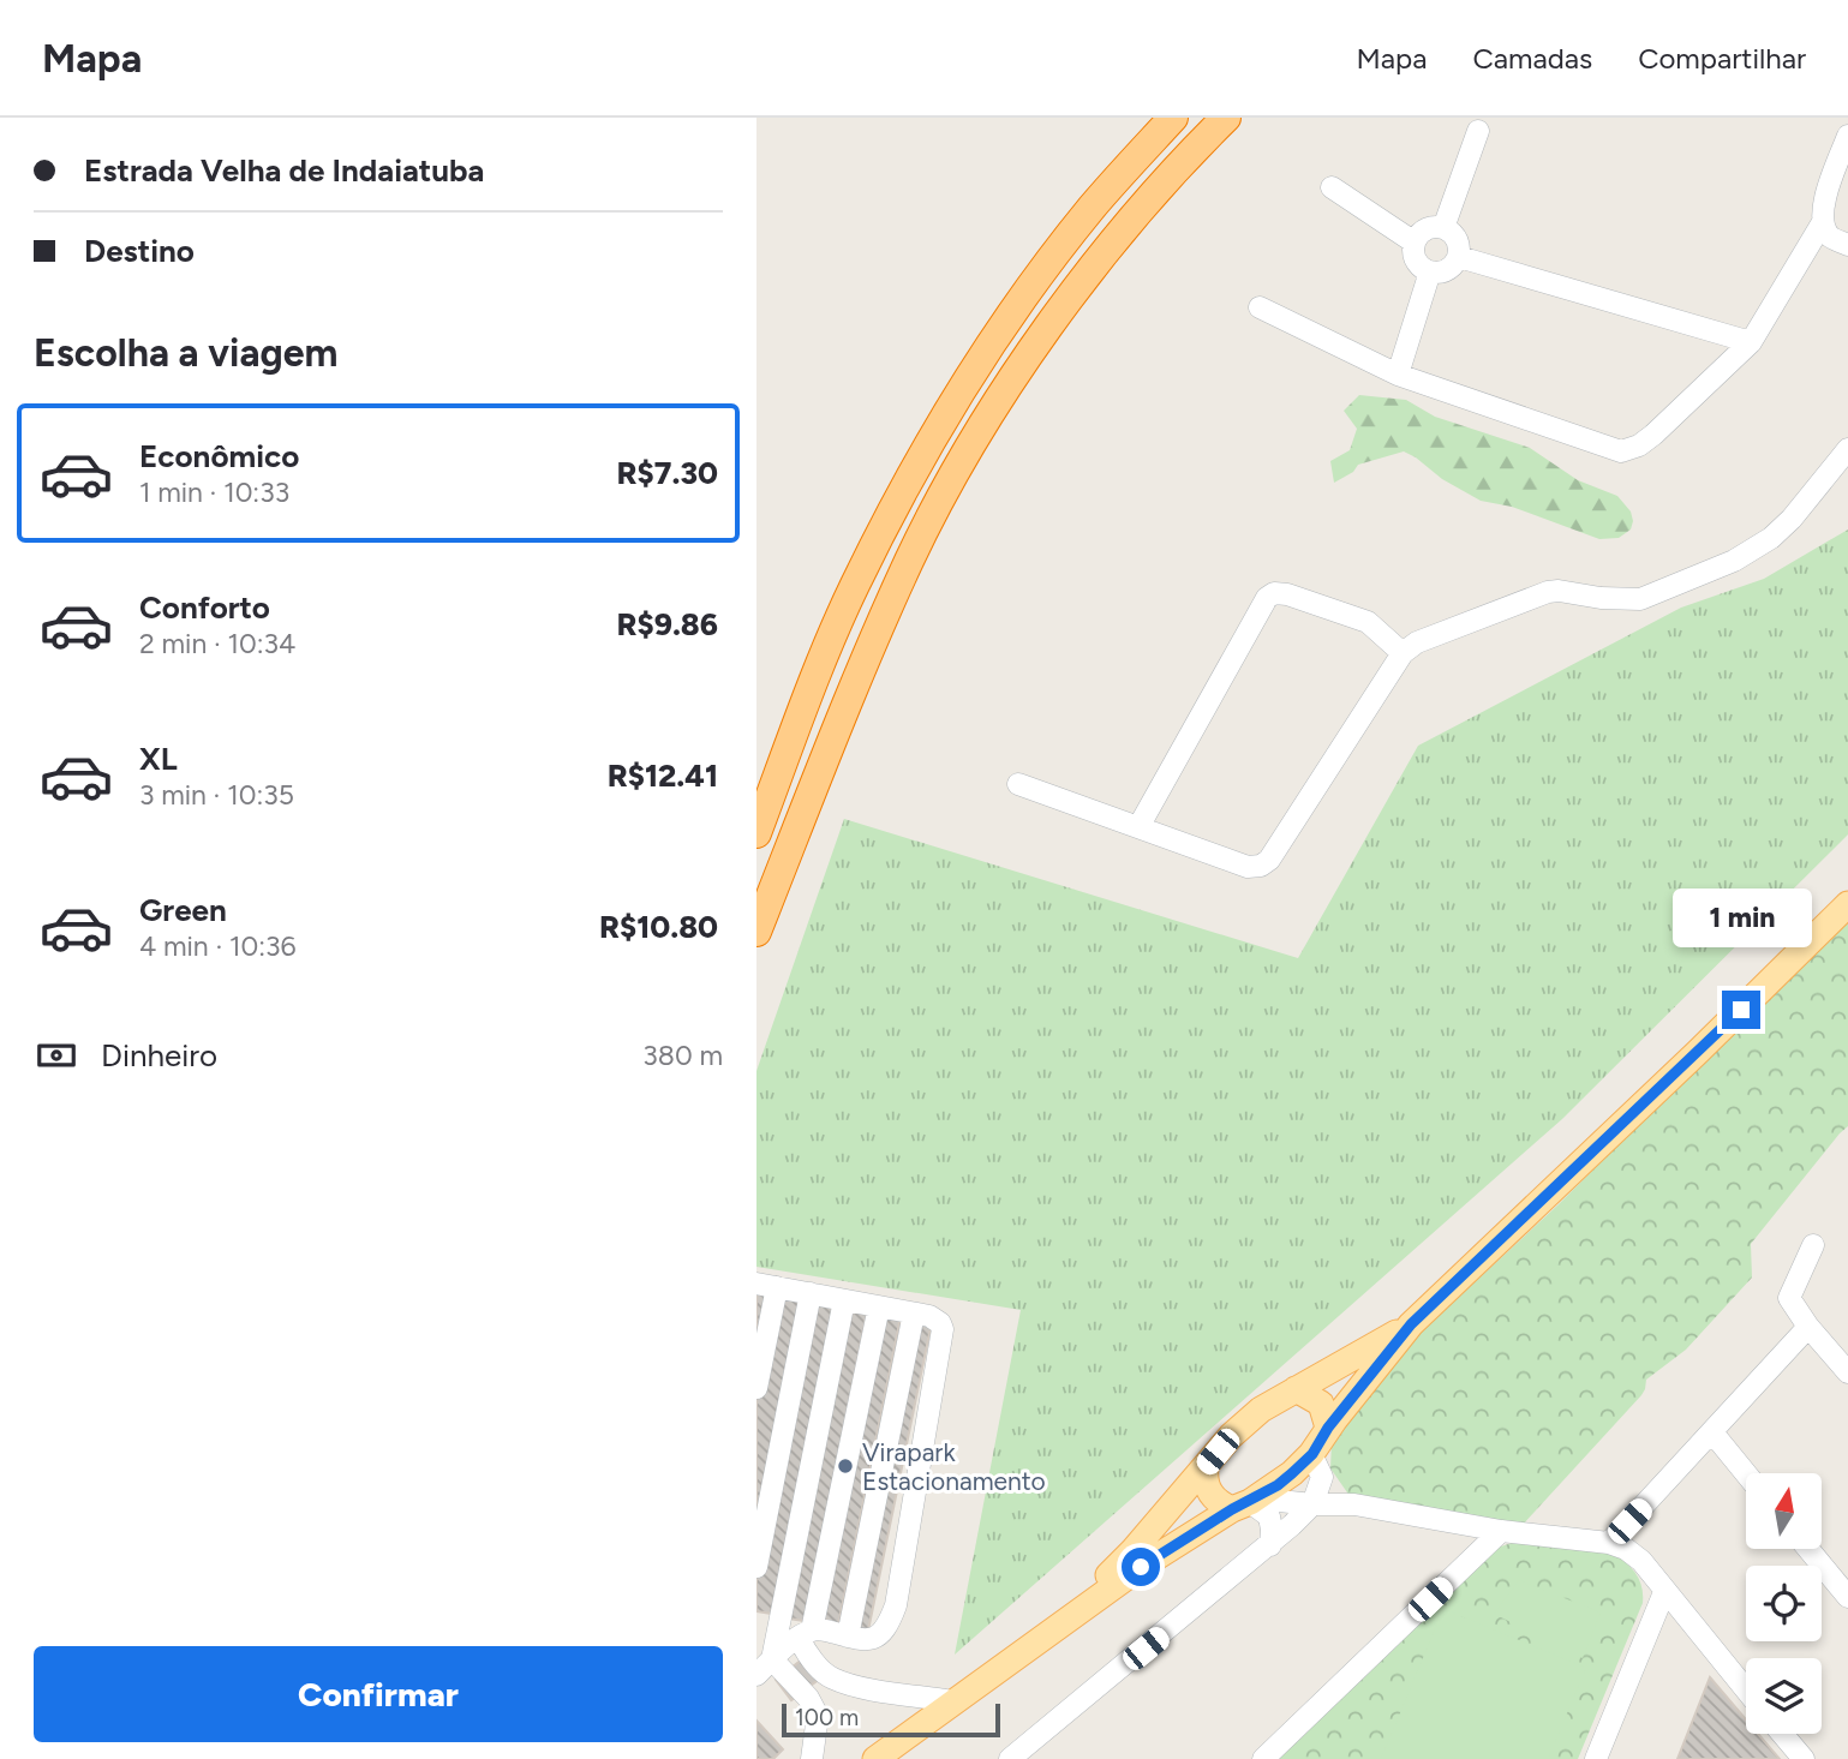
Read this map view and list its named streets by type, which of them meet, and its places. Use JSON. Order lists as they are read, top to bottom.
{
  "places": ["Virapark Estacionamento"],
  "scale_bar": "100 m",
  "north": "top",
  "page": {
    "header": "Mapa",
    "nav": ["Mapa", "Camadas", "Compartilhar"],
    "banner": ["Estrada Velha de Indaiatuba", "Destino"],
    "heading": "Escolha a viagem",
    "list": [
      {
        "name": "Econômico",
        "note": "1 min · 10:33",
        "value": "R$7.30"
      },
      {
        "name": "Conforto",
        "note": "2 min · 10:34",
        "value": "R$9.86"
      },
      {
        "name": "XL",
        "note": "3 min · 10:35",
        "value": "R$12.41"
      },
      {
        "name": "Green",
        "note": "4 min · 10:36",
        "value": "R$10.80"
      }
    ],
    "bubble": "1 min",
    "pay": ["Dinheiro", "380 m"],
    "buttons": "Confirmar",
    "scale": "100 m"
  }
}
